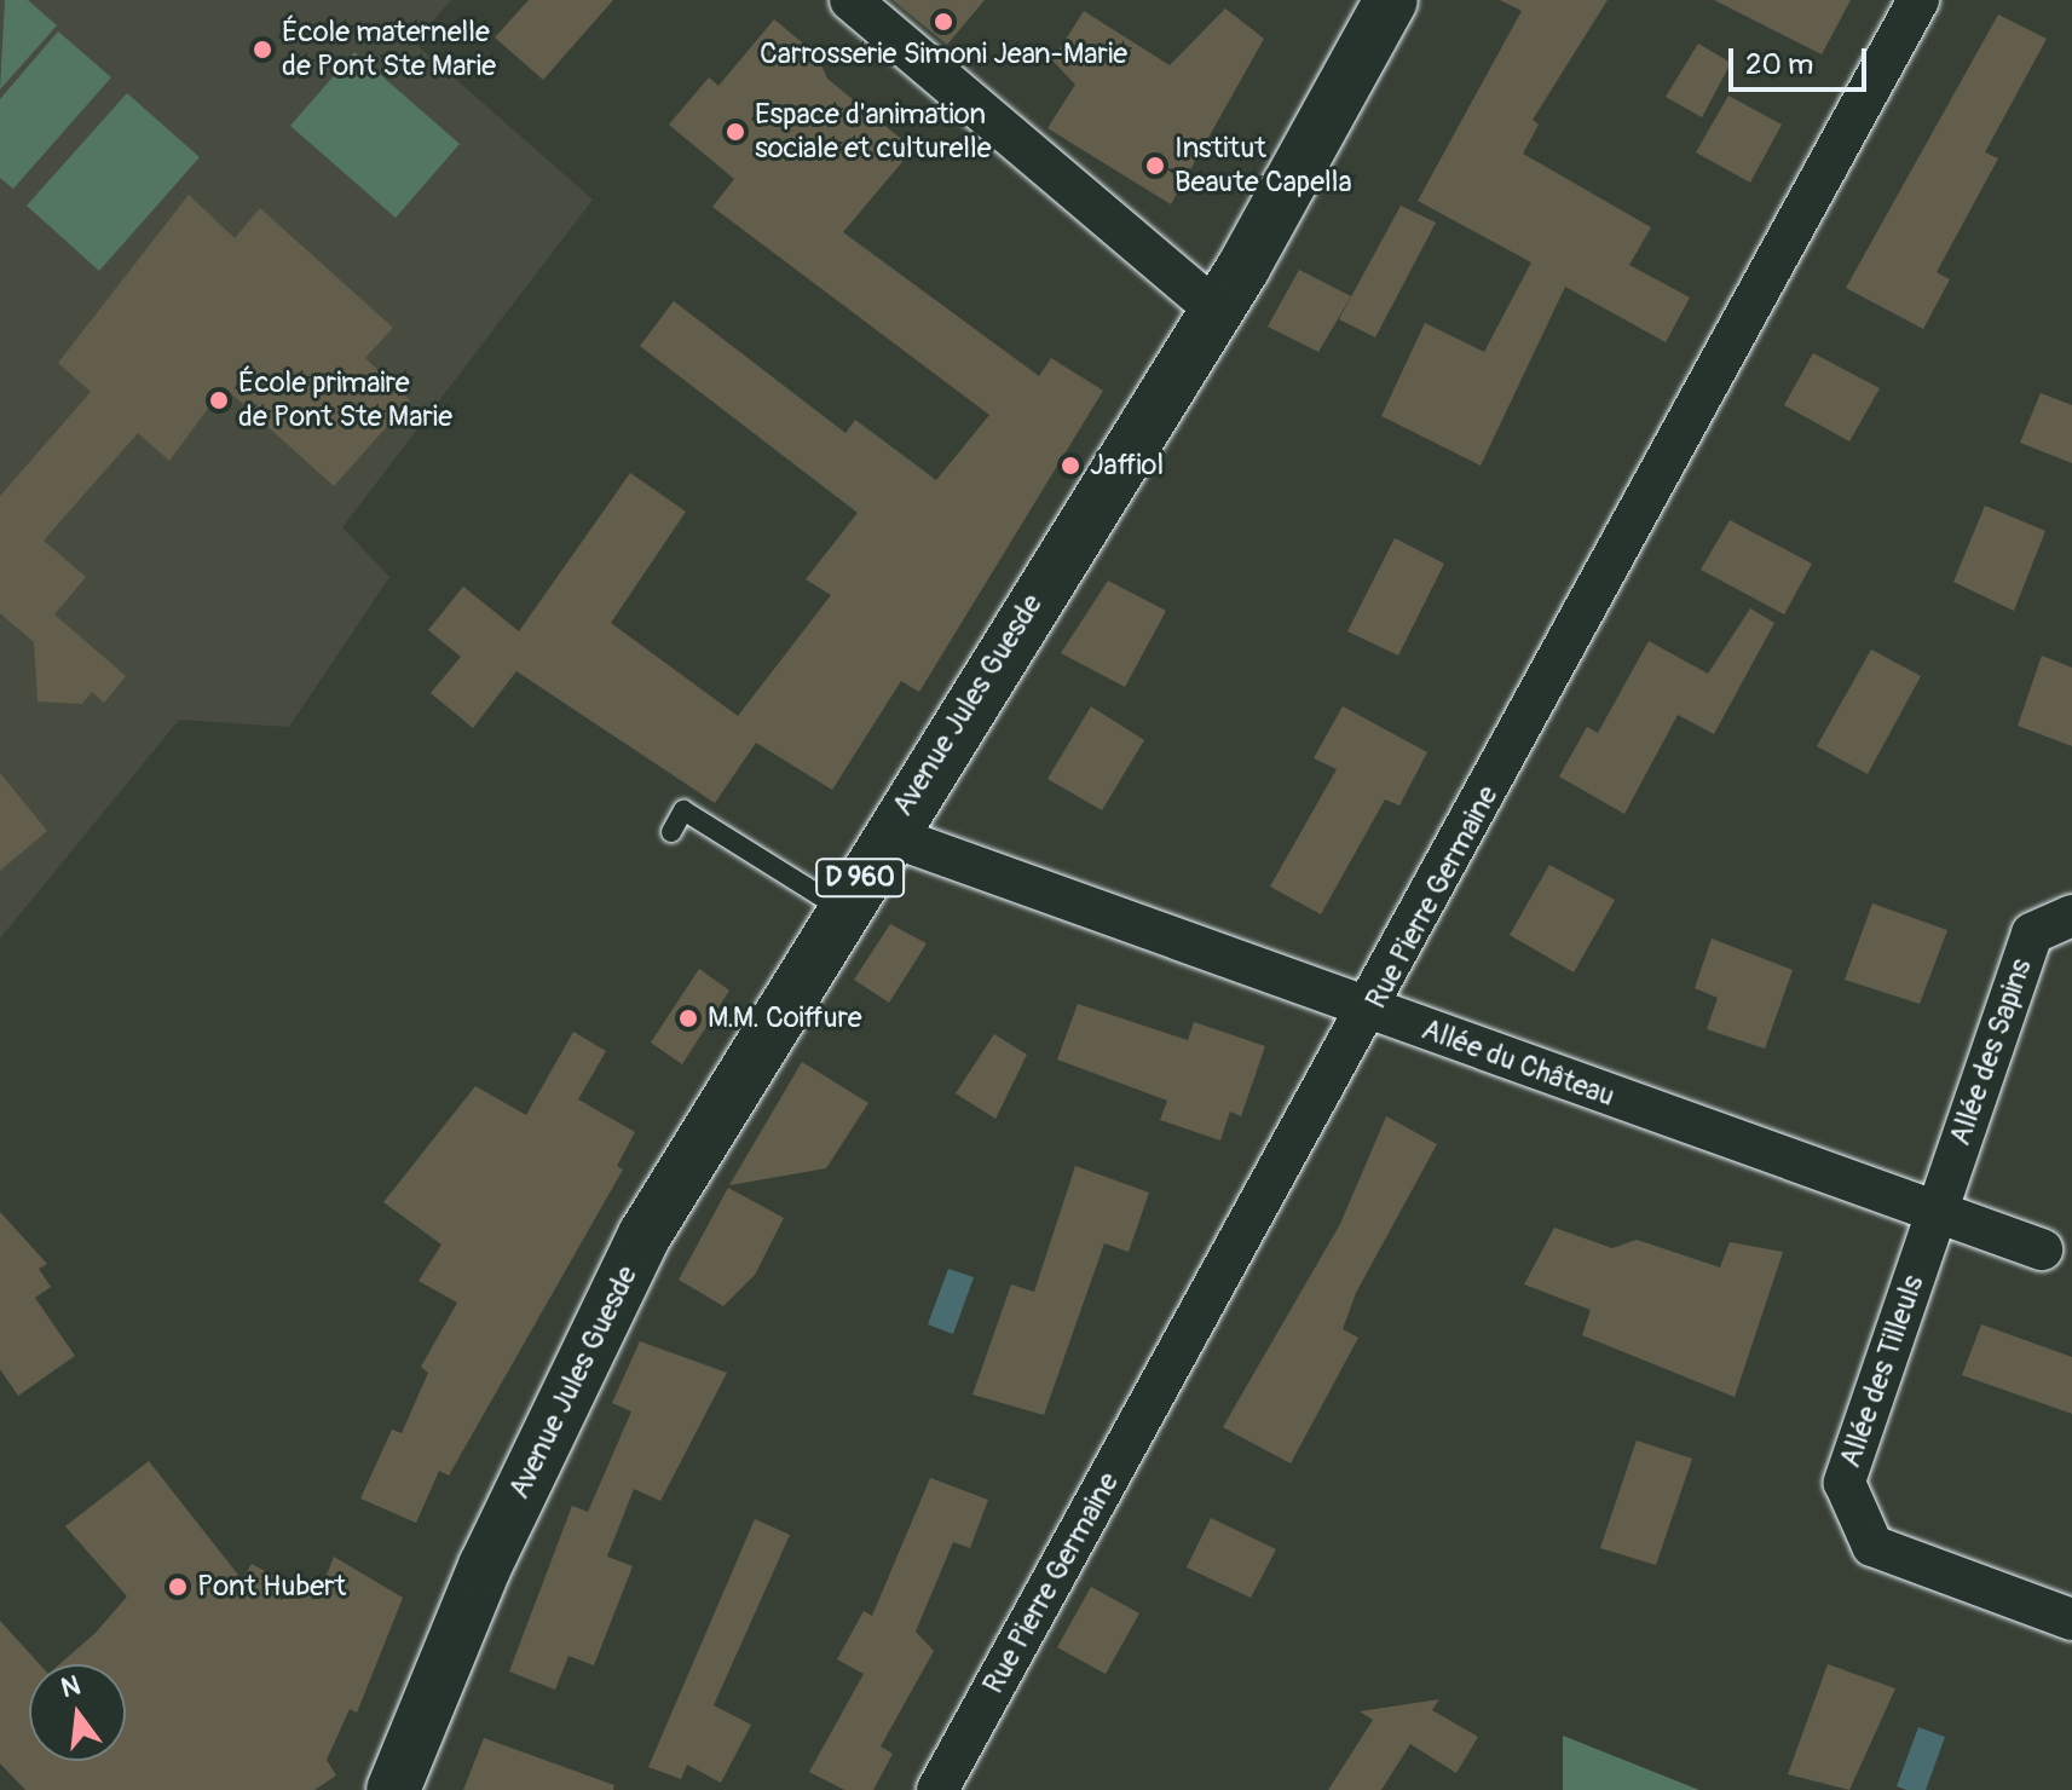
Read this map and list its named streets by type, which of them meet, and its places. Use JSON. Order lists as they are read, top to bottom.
{
  "streets": {
    "main road": ["Avenue Jules Guesde", "D 960"],
    "street": [
      "Rue Pierre Germaine",
      "Allée des Sapins",
      "Allée du Château",
      "Allée des Tilleuls"
    ]
  },
  "crossings": [
    ["Avenue Jules Guesde", "Allée du Château"],
    ["Rue Pierre Germaine", "Allée du Château"],
    ["Allée des Sapins", "Allée du Château"],
    ["Allée des Sapins", "Allée des Tilleuls"],
    ["Allée du Château", "Allée des Tilleuls"]
  ],
  "places": [
    "Carrosserie Simoni Jean-Marie",
    "École maternelle de Pont Ste Marie",
    "Espace d'animation sociale et culturelle",
    "Institut Beaute Capella",
    "École primaire de Pont Ste Marie",
    "Jaffiol",
    "M.M. Coiffure",
    "Pont Hubert"
  ],
  "scale_bar": "20 m",
  "north": "top"
}
